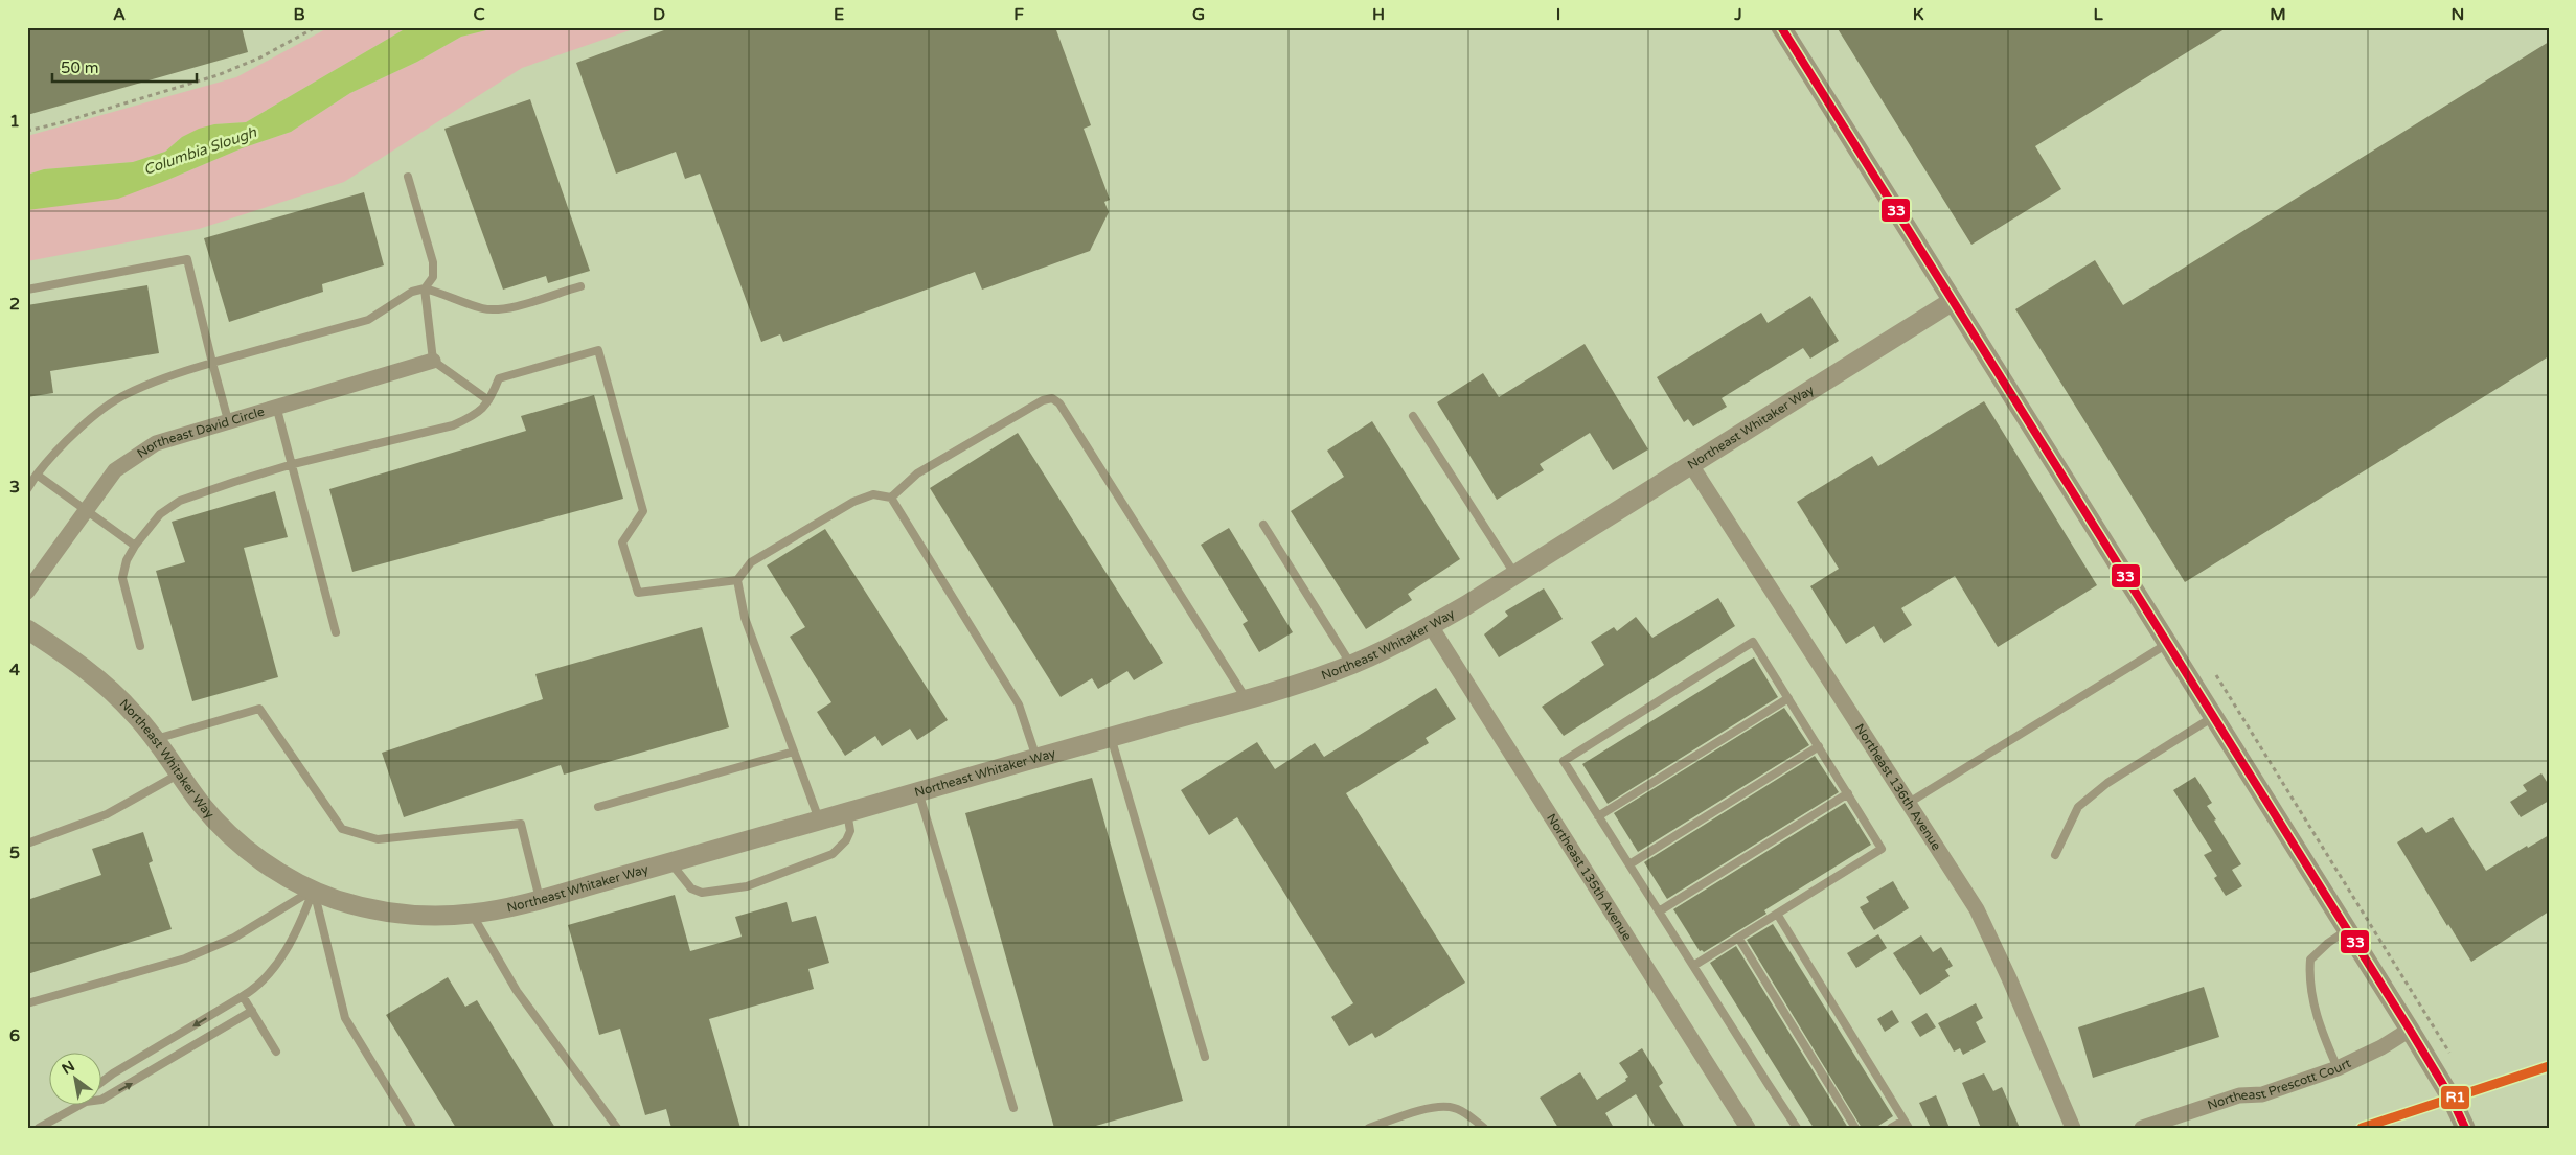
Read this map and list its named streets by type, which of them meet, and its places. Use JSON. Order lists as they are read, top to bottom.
{
  "streets": {
    "street": [
      "Northeast Whitaker Way",
      "Northeast David Circle",
      "Northeast 136th Avenue",
      "Northeast 135th Avenue",
      "Northeast Prescott Court"
    ]
  },
  "crossings": [
    ["Northeast Whitaker Way", "Northeast 136th Avenue"],
    ["Northeast Whitaker Way", "Northeast 135th Avenue"]
  ],
  "water": ["Columbia Slough"],
  "lines": ["transit line 33", "transit line R1"],
  "scale_bar": "50 m",
  "north": "top left",
  "grid": {
    "columns": [
      "A",
      "B",
      "C",
      "D",
      "E",
      "F",
      "G",
      "H",
      "I",
      "J",
      "K",
      "L",
      "M",
      "N"
    ],
    "rows": [
      "1",
      "2",
      "3",
      "4",
      "5",
      "6"
    ]
  }
}
